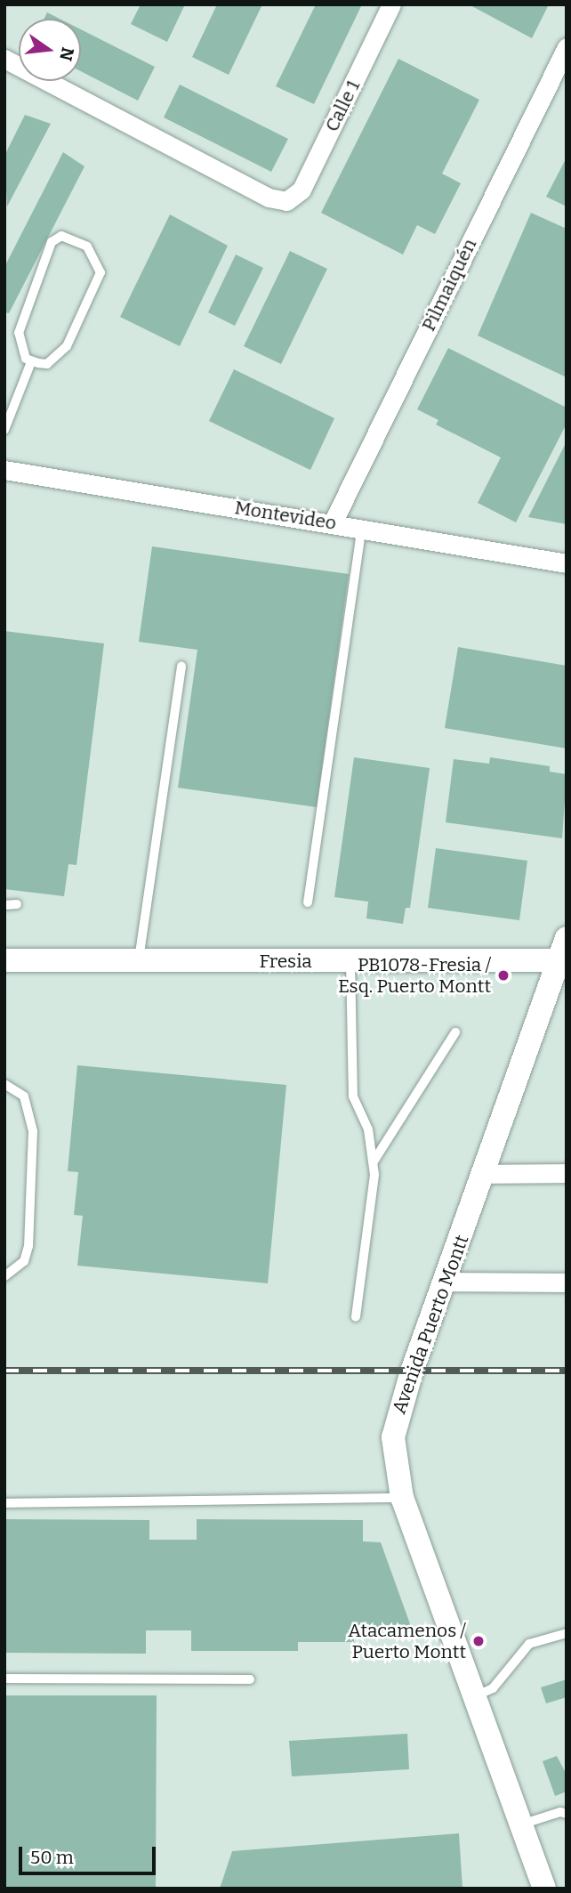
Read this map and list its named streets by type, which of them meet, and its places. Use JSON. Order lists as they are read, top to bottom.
{
  "streets": {
    "street": [
      "Calle 1",
      "Pilmaiquén",
      "Montevideo",
      "Fresia",
      "Avenida Puerto Montt"
    ]
  },
  "crossings": [
    ["Pilmaiquén", "Montevideo"],
    ["Fresia", "Avenida Puerto Montt"]
  ],
  "places": ["PB1078-Fresia / Esq. Puerto Montt", "Atacamenos / Puerto Montt"],
  "scale_bar": "50 m",
  "north": "right"
}
